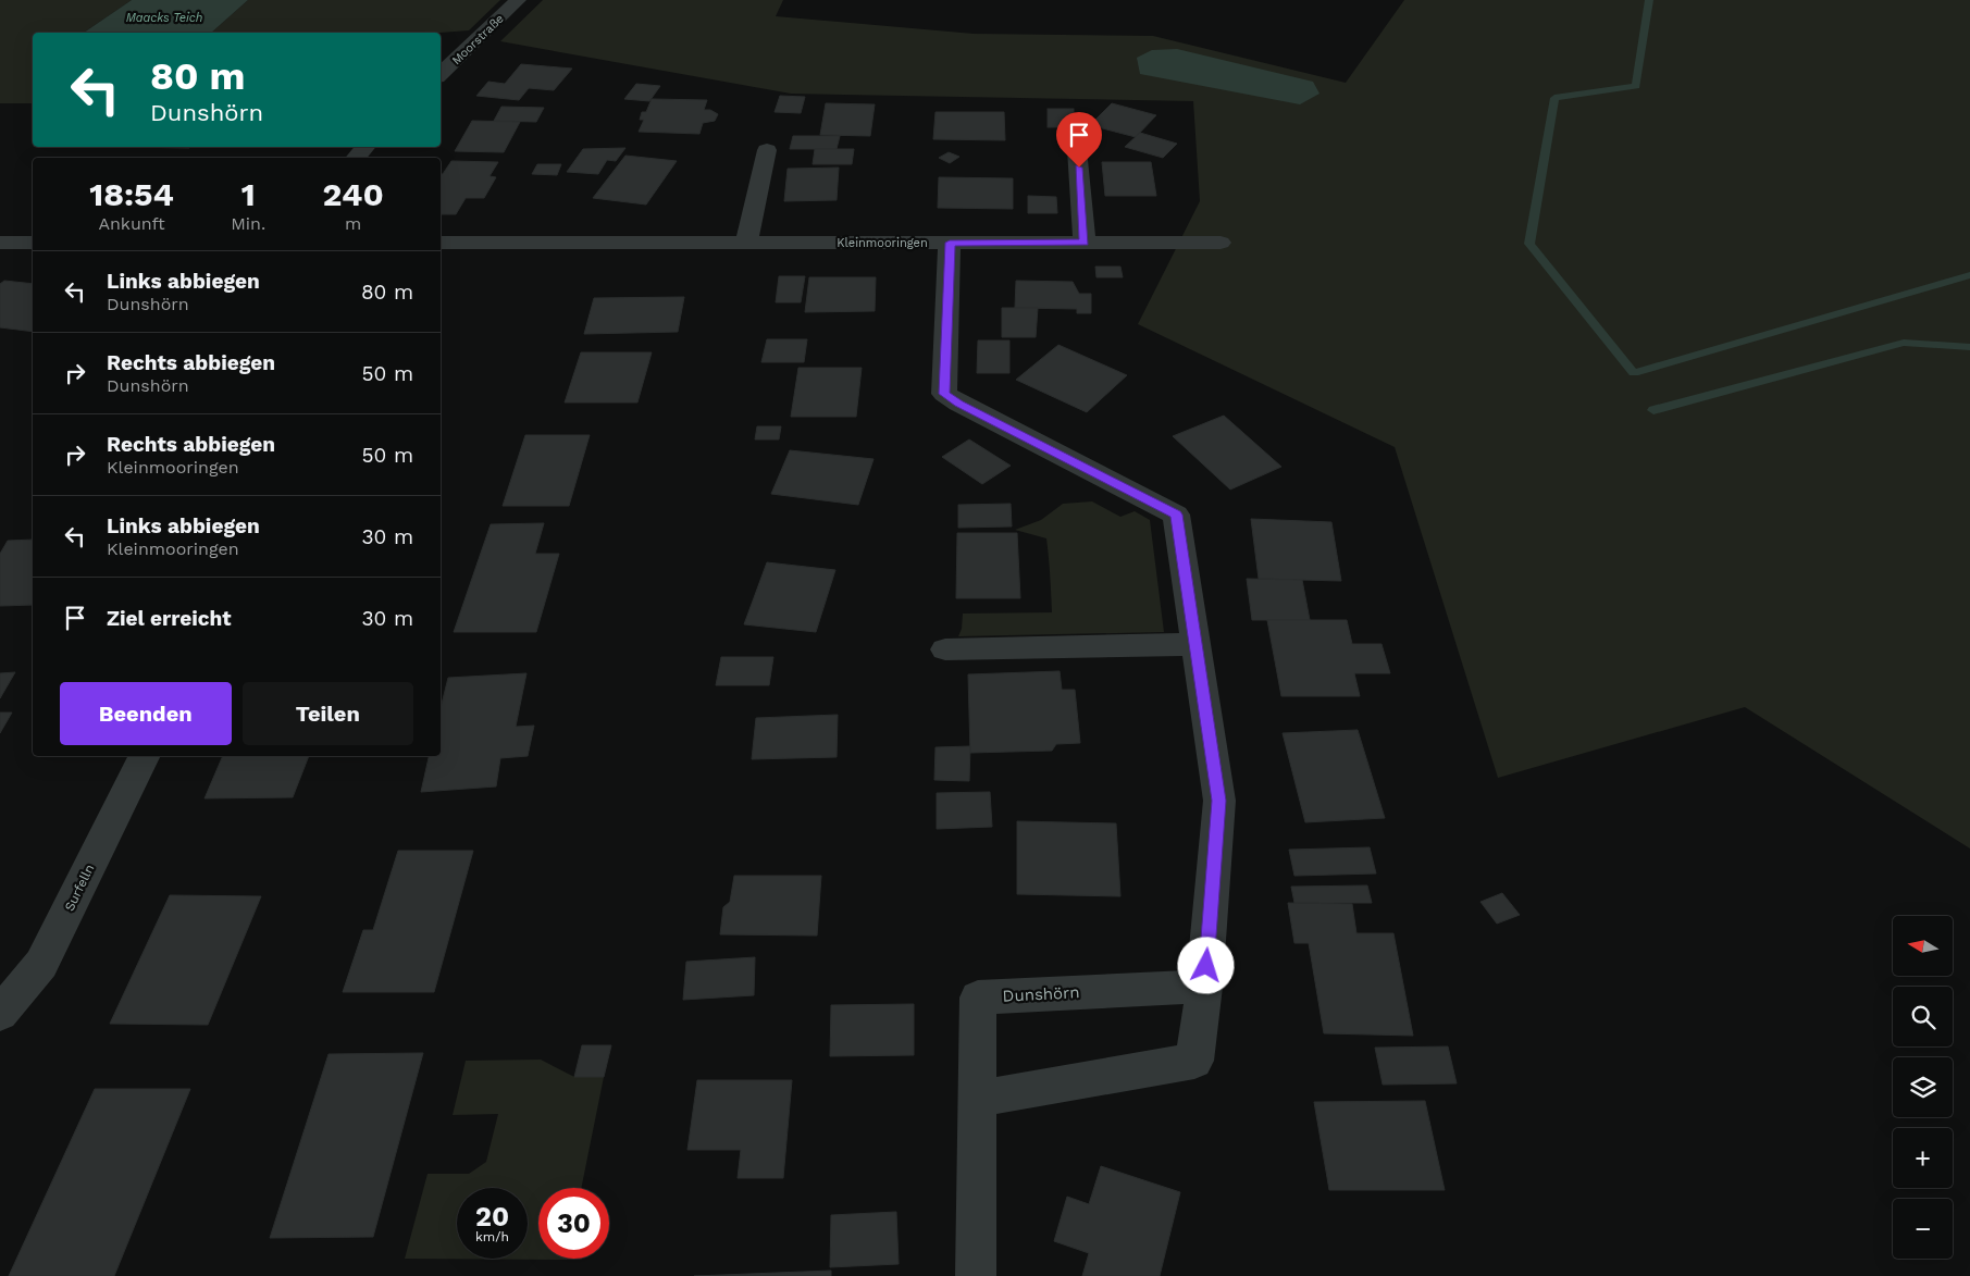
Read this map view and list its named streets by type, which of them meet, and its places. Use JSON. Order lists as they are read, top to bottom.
{
  "streets": {
    "street": [
      "Moorstraße",
      "Kleinmooringen",
      "Surfelln",
      "Dunshörn"
    ]
  },
  "water": ["Maacks Teich"],
  "north": "left",
  "page": {
    "turn": ["80 m", "Dunshörn"],
    "eta": [
      "18:54",
      "Ankunft",
      "1",
      "Min.",
      "240",
      "m"
    ],
    "list": [
      {
        "name": "Links abbiegen",
        "note": "Dunshörn",
        "value": "80 m"
      },
      {
        "name": "Rechts abbiegen",
        "note": "Dunshörn",
        "value": "50 m"
      },
      {
        "name": "Rechts abbiegen",
        "note": "Kleinmooringen",
        "value": "50 m"
      },
      {
        "name": "Links abbiegen",
        "note": "Kleinmooringen",
        "value": "30 m"
      },
      {
        "name": "Ziel erreicht",
        "value": "30 m"
      }
    ],
    "buttons": ["Beenden", "Teilen"],
    "map_buttons": ["+", "−"],
    "speed": "20 km/h",
    "limit": "30"
  }
}
